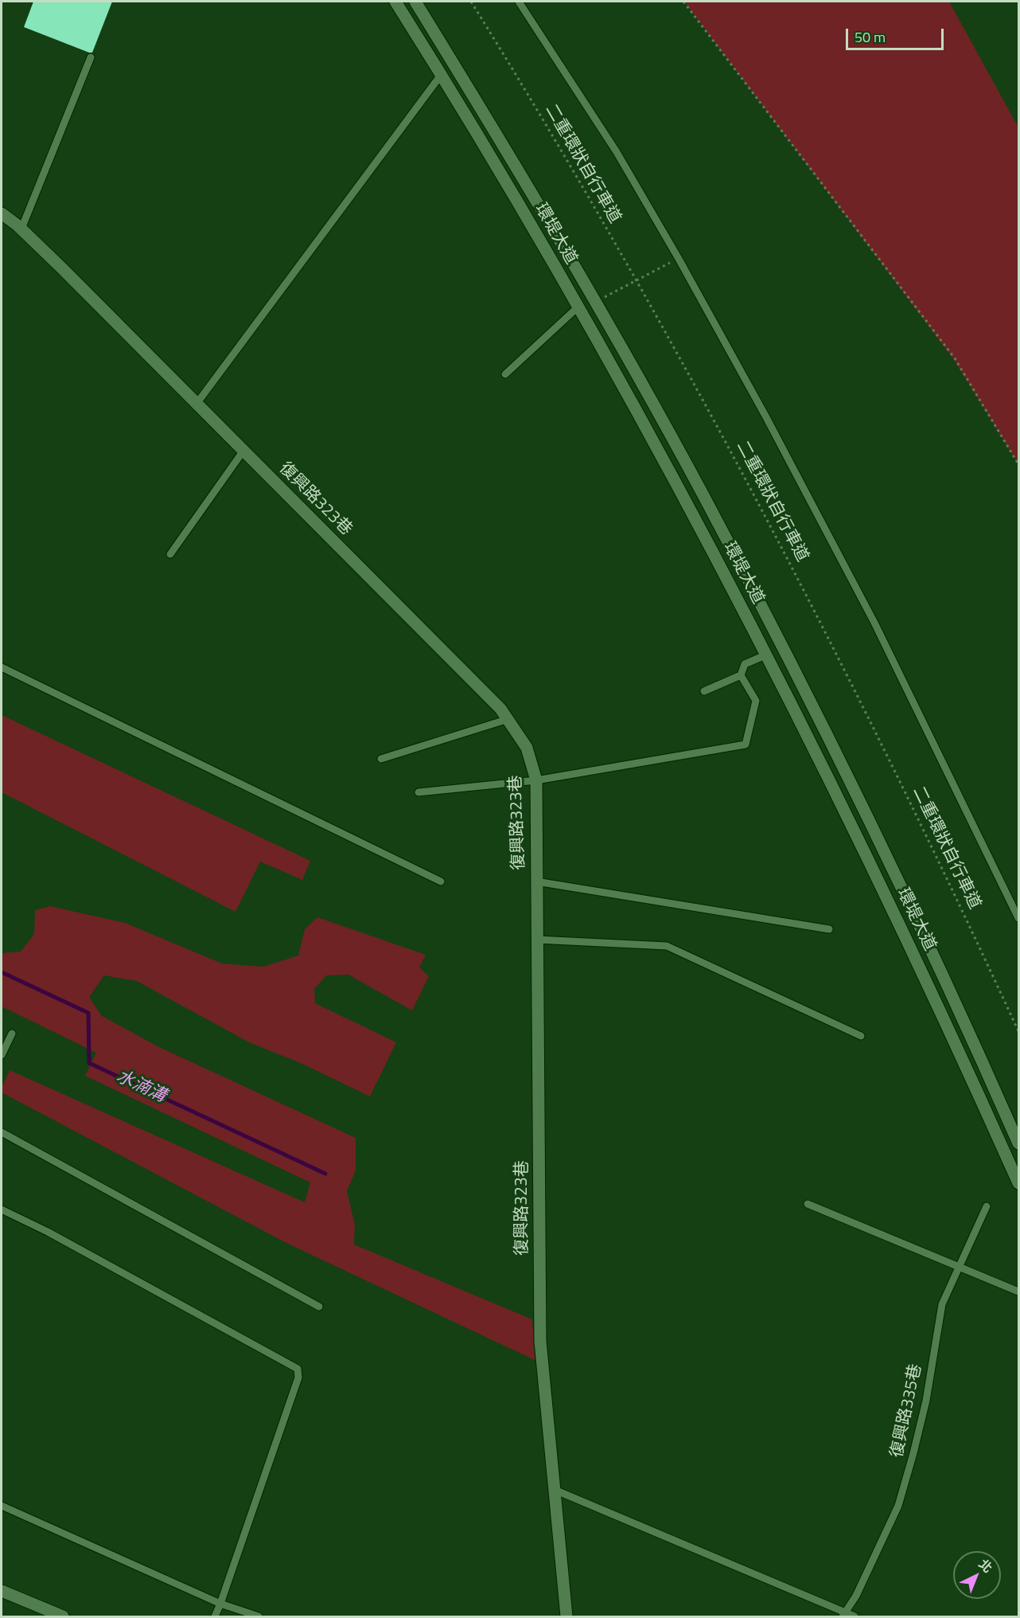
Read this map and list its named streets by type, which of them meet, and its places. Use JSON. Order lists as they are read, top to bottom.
{
  "streets": {
    "street": ["環堤大道", "復興路323巷"],
    "lane": ["復興路335巷"],
    "path": ["二重環狀自行車道"]
  },
  "water": ["水湳溝"],
  "scale_bar": "50 m",
  "north": "top right"
}
